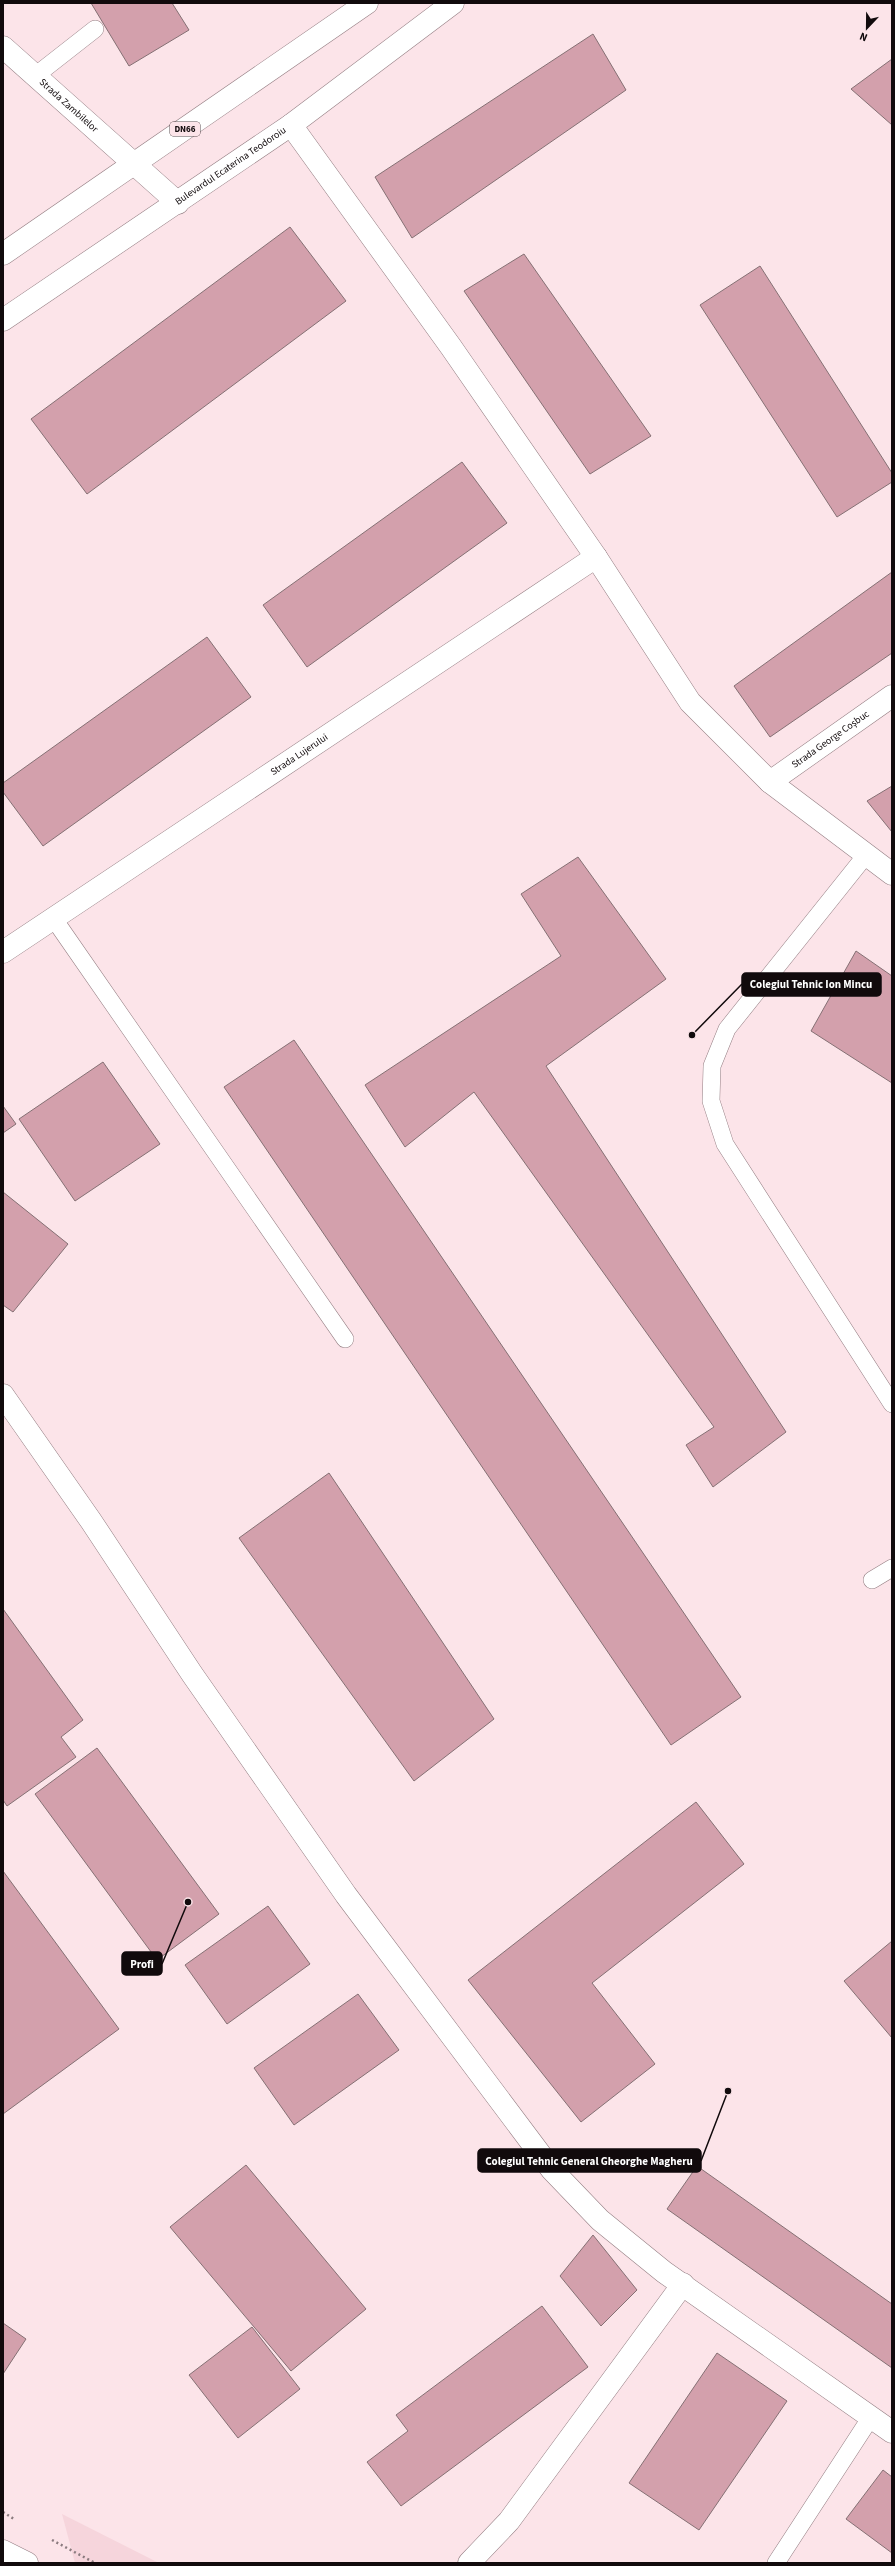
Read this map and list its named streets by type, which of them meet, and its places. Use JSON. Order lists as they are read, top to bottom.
{
  "streets": {
    "street": [
      "Strada Zambilelor",
      "DN66",
      "Bulevardul Ecaterina Teodoroiu",
      "Strada George Coșbuc",
      "Strada Lujerului"
    ]
  },
  "crossings": [
    ["Strada Zambilelor", "DN66"],
    ["Strada Zambilelor", "Bulevardul Ecaterina Teodoroiu"]
  ],
  "places": ["Colegiul Tehnic Ion Mincu", "Profi", "Colegiul Tehnic General Gheorghe Magheru"],
  "north": "bottom"
}
